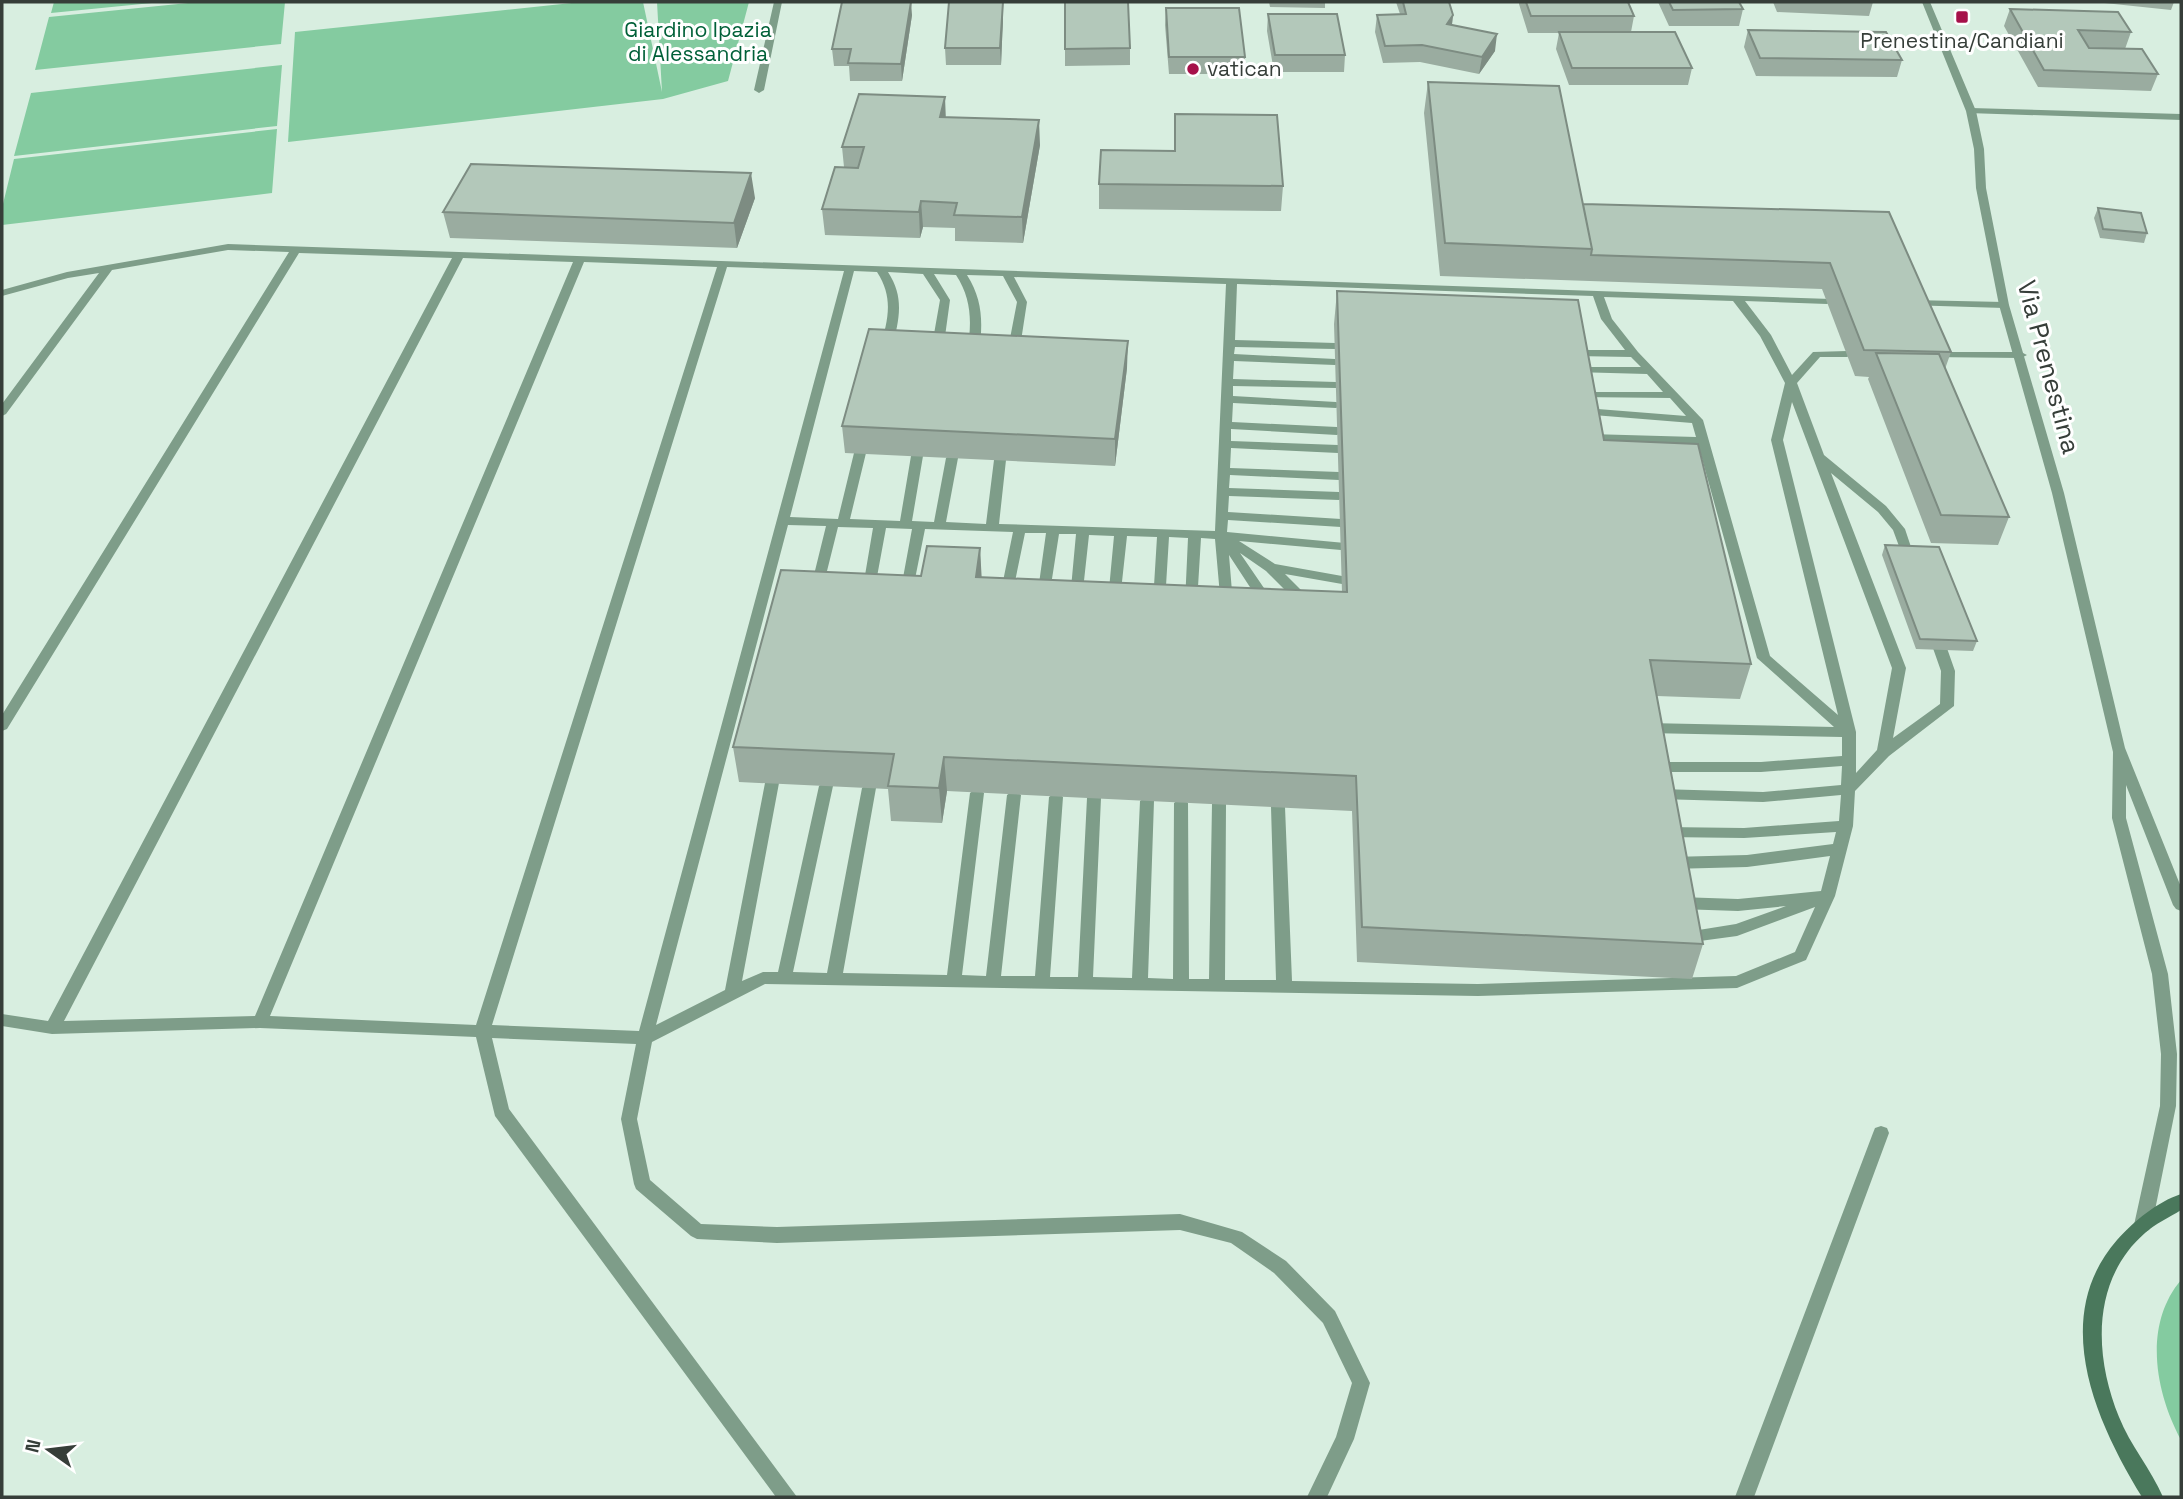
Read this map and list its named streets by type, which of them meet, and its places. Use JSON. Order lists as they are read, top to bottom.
{
  "streets": {
    "street": ["Via Prenestina"]
  },
  "parks": ["Giardino Ipazia di Alessandria"],
  "places": {
    "transit": ["Prenestina/Candiani"],
    "other": ["vatican"]
  },
  "north": "left"
}
